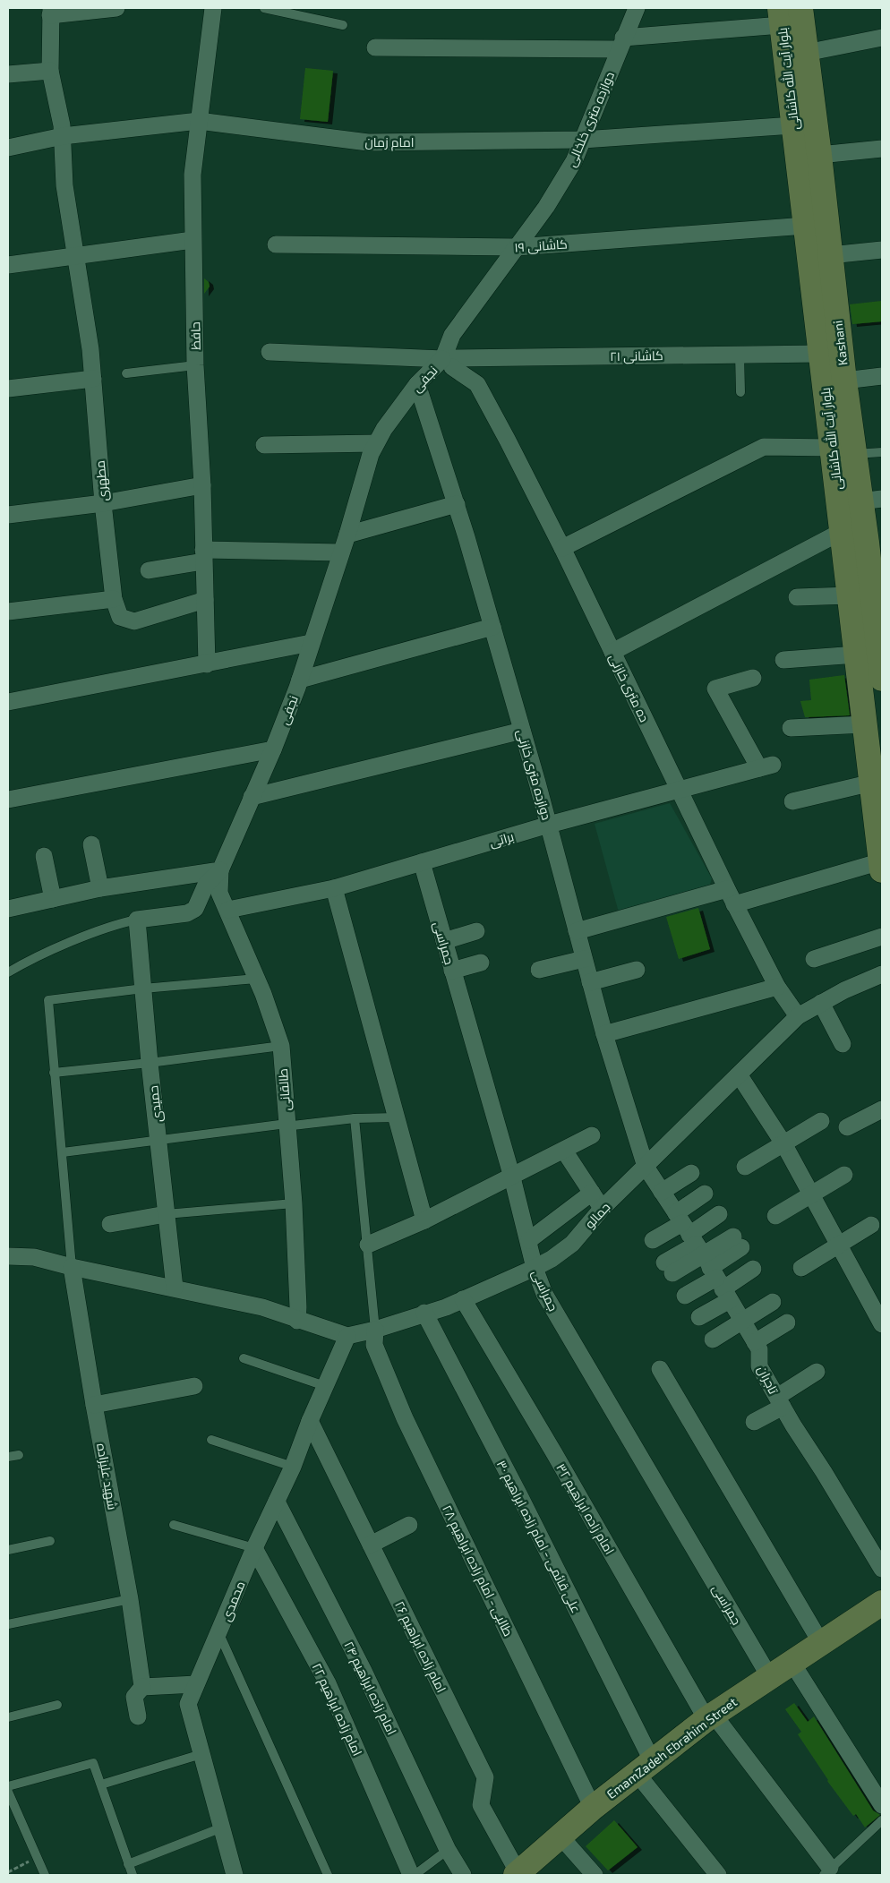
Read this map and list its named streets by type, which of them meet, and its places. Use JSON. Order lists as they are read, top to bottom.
{
  "streets": {
    "main road": ["بلوار آیت الله کاشانی", "Kashani", "EmamZadeh Ebrahim Street"],
    "street": [
      "دوازده متری خلخالی",
      "امام زمان",
      "کاشانی ۱۹",
      "حافظ",
      "کاشانی ۲۱",
      "نجفی",
      "مطهری",
      "ده متری خازنی",
      "دوازده متری خازنی",
      "براتی",
      "جمراسی",
      "طالقانی",
      "حمیدی",
      "جمالو",
      "تاجران",
      "شهید علیزاده",
      "امام زاده ابراهیم ۳۲",
      "علی قائمی - امام زاده ابراهیم ۳۰",
      "طالبی - امام زاده ابراهیم ۲۸",
      "محمدی",
      "امام زاده ابراهیم ۲۶",
      "امام زاده ابراهیم ۲۴",
      "امام زاده ابراهیم ۲۲"
    ]
  },
  "crossings": [
    ["بلوار آیت الله کاشانی", "امام زمان"],
    ["بلوار آیت الله کاشانی", "کاشانی ۱۹"],
    ["بلوار آیت الله کاشانی", "Kashani"],
    ["بلوار آیت الله کاشانی", "کاشانی ۲۱"],
    ["دوازده متری خلخالی", "امام زمان"],
    ["دوازده متری خلخالی", "کاشانی ۱۹"],
    ["دوازده متری خلخالی", "کاشانی ۲۱"],
    ["دوازده متری خلخالی", "نجفی"],
    ["دوازده متری خلخالی", "ده متری خازنی"],
    ["امام زمان", "حافظ"],
    ["امام زمان", "مطهری"],
    ["حافظ", "مطهری"],
    ["کاشانی ۲۱", "نجفی"],
    ["کاشانی ۲۱", "ده متری خازنی"],
    ["نجفی", "ده متری خازنی"],
    ["نجفی", "دوازده متری خازنی"],
    ["نجفی", "طالقانی"],
    ["ده متری خازنی", "براتی"],
    ["ده متری خازنی", "جمالو"],
    ["دوازده متری خازنی", "براتی"],
    ["دوازده متری خازنی", "جمالو"],
    ["دوازده متری خازنی", "تاجران"],
    ["براتی", "جمراسی"],
    ["براتی", "طالقانی"],
    ["جمراسی", "جمالو"],
    ["جمراسی", "EmamZadeh Ebrahim Street"],
    ["جمالو", "تاجران"],
    ["جمالو", "امام زاده ابراهیم ۳۲"],
    ["جمالو", "علی قائمی - امام زاده ابراهیم ۳۰"],
    ["جمالو", "طالبی - امام زاده ابراهیم ۲۸"],
    ["جمالو", "محمدی"],
    ["امام زاده ابراهیم ۳۲", "EmamZadeh Ebrahim Street"],
    ["علی قائمی - امام زاده ابراهیم ۳۰", "EmamZadeh Ebrahim Street"],
    ["طالبی - امام زاده ابراهیم ۲۸", "EmamZadeh Ebrahim Street"],
    ["محمدی", "امام زاده ابراهیم ۲۶"],
    ["محمدی", "امام زاده ابراهیم ۲۴"],
    ["محمدی", "امام زاده ابراهیم ۲۲"],
    ["امام زاده ابراهیم ۲۶", "EmamZadeh Ebrahim Street"]
  ]
}
